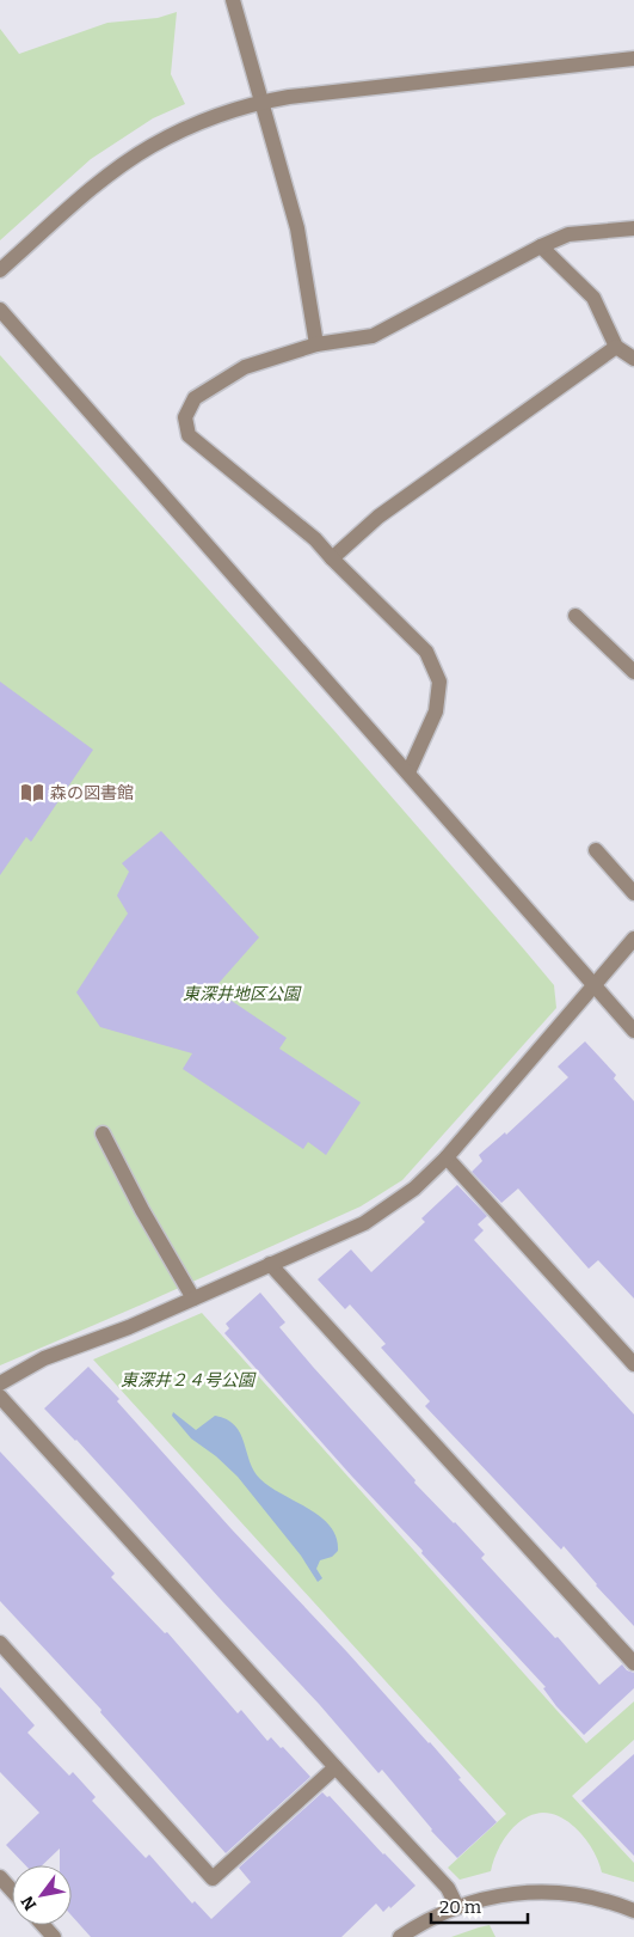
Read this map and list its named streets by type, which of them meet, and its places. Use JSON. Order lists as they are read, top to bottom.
{
  "parks": ["東深井地区公園", "東深井２４号公園"],
  "places": {
    "library": ["森の図書館"]
  },
  "scale_bar": "20 m",
  "north": "bottom left"
}
